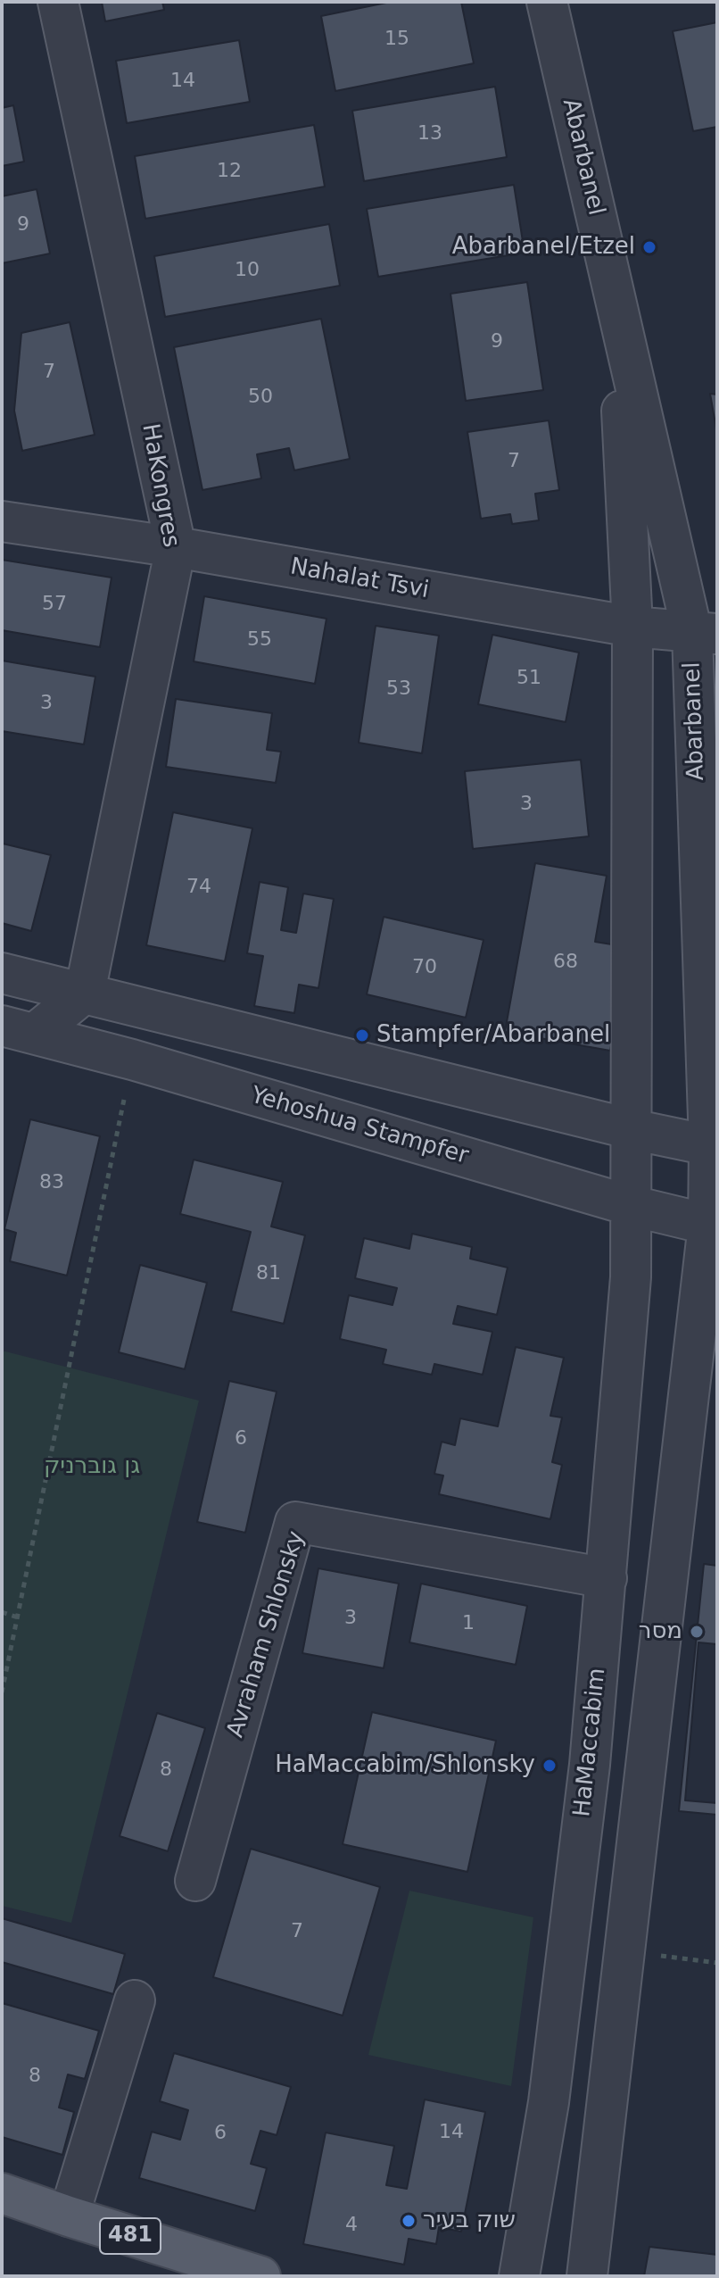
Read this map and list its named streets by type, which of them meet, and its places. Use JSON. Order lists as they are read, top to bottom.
{
  "streets": {
    "main road": ["481"],
    "street": [
      "Abarbanel",
      "HaKongres",
      "Nahalat Tsvi",
      "Yehoshua Stampfer",
      "Avraham Shlonsky",
      "HaMaccabim"
    ]
  },
  "crossings": [
    ["Abarbanel", "Nahalat Tsvi"],
    ["Abarbanel", "Yehoshua Stampfer"],
    ["Abarbanel", "HaMaccabim"],
    ["HaKongres", "Nahalat Tsvi"],
    ["Yehoshua Stampfer", "HaMaccabim"],
    ["Avraham Shlonsky", "HaMaccabim"]
  ],
  "parks": ["גן גוברניק"],
  "places": [
    "Abarbanel/Etzel",
    "Stampfer/Abarbanel",
    "מסר",
    "HaMaccabim/Shlonsky",
    "שוק בעיר"
  ],
  "house_numbers": [
    "15",
    "14",
    "13",
    "12",
    "9",
    "10",
    "9",
    "7",
    "50",
    "7",
    "57",
    "55",
    "51",
    "53",
    "3",
    "3",
    "74",
    "68",
    "70",
    "83",
    "81",
    "6",
    "3",
    "1",
    "8",
    "7",
    "8",
    "14",
    "6",
    "4"
  ]
}
